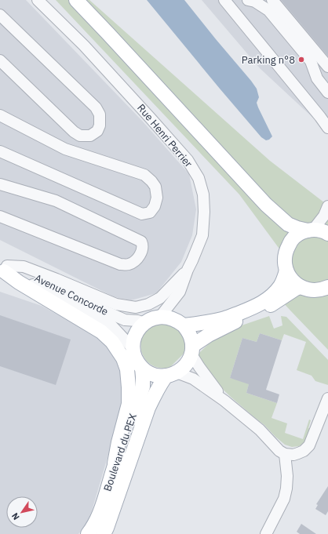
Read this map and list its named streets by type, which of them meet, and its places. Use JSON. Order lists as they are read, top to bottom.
{
  "streets": {
    "main road": ["Boulevard du PEX"],
    "street": ["Rue Henri Perrier", "Avenue Concorde"]
  },
  "crossings": [
    ["Rue Henri Perrier", "Avenue Concorde"],
    ["Rue Henri Perrier", "Boulevard du PEX"],
    ["Avenue Concorde", "Boulevard du PEX"]
  ],
  "places": ["Parking n°8"],
  "north": "bottom left"
}
